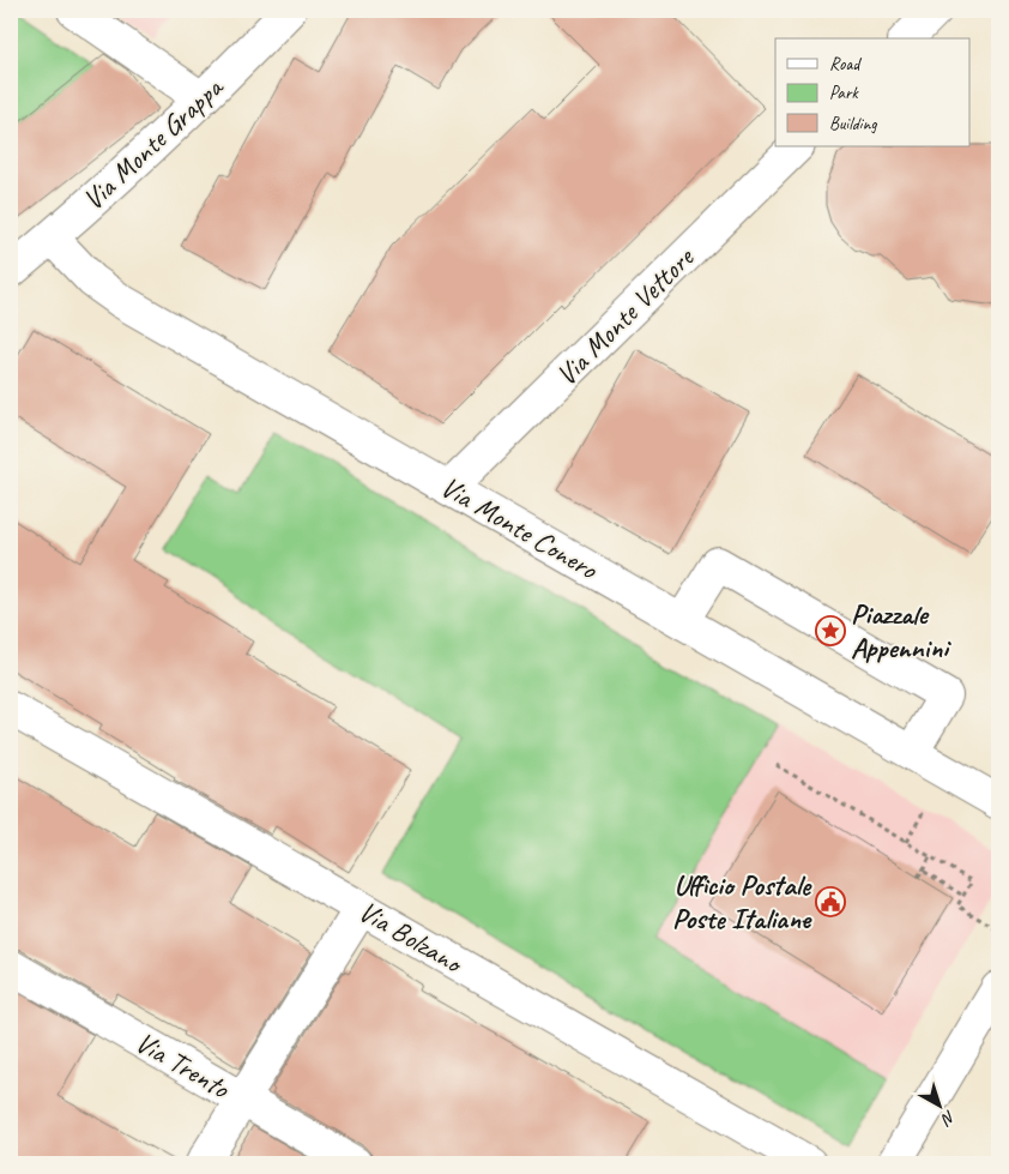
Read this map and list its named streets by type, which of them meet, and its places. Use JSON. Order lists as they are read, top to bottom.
{
  "streets": {
    "street": [
      "Via Monte Grappa",
      "Via Monte Vettore",
      "Via Monte Conero",
      "Via Bolzano",
      "Via Trento"
    ]
  },
  "crossings": [
    ["Via Monte Grappa", "Via Monte Conero"],
    ["Via Monte Vettore", "Via Monte Conero"]
  ],
  "places": {
    "place": ["Piazzale Appennini"],
    "public building": ["Ufficio Postale Poste Italiane"]
  },
  "legend": ["Road", "Park", "Building"],
  "north": "bottom right"
}
